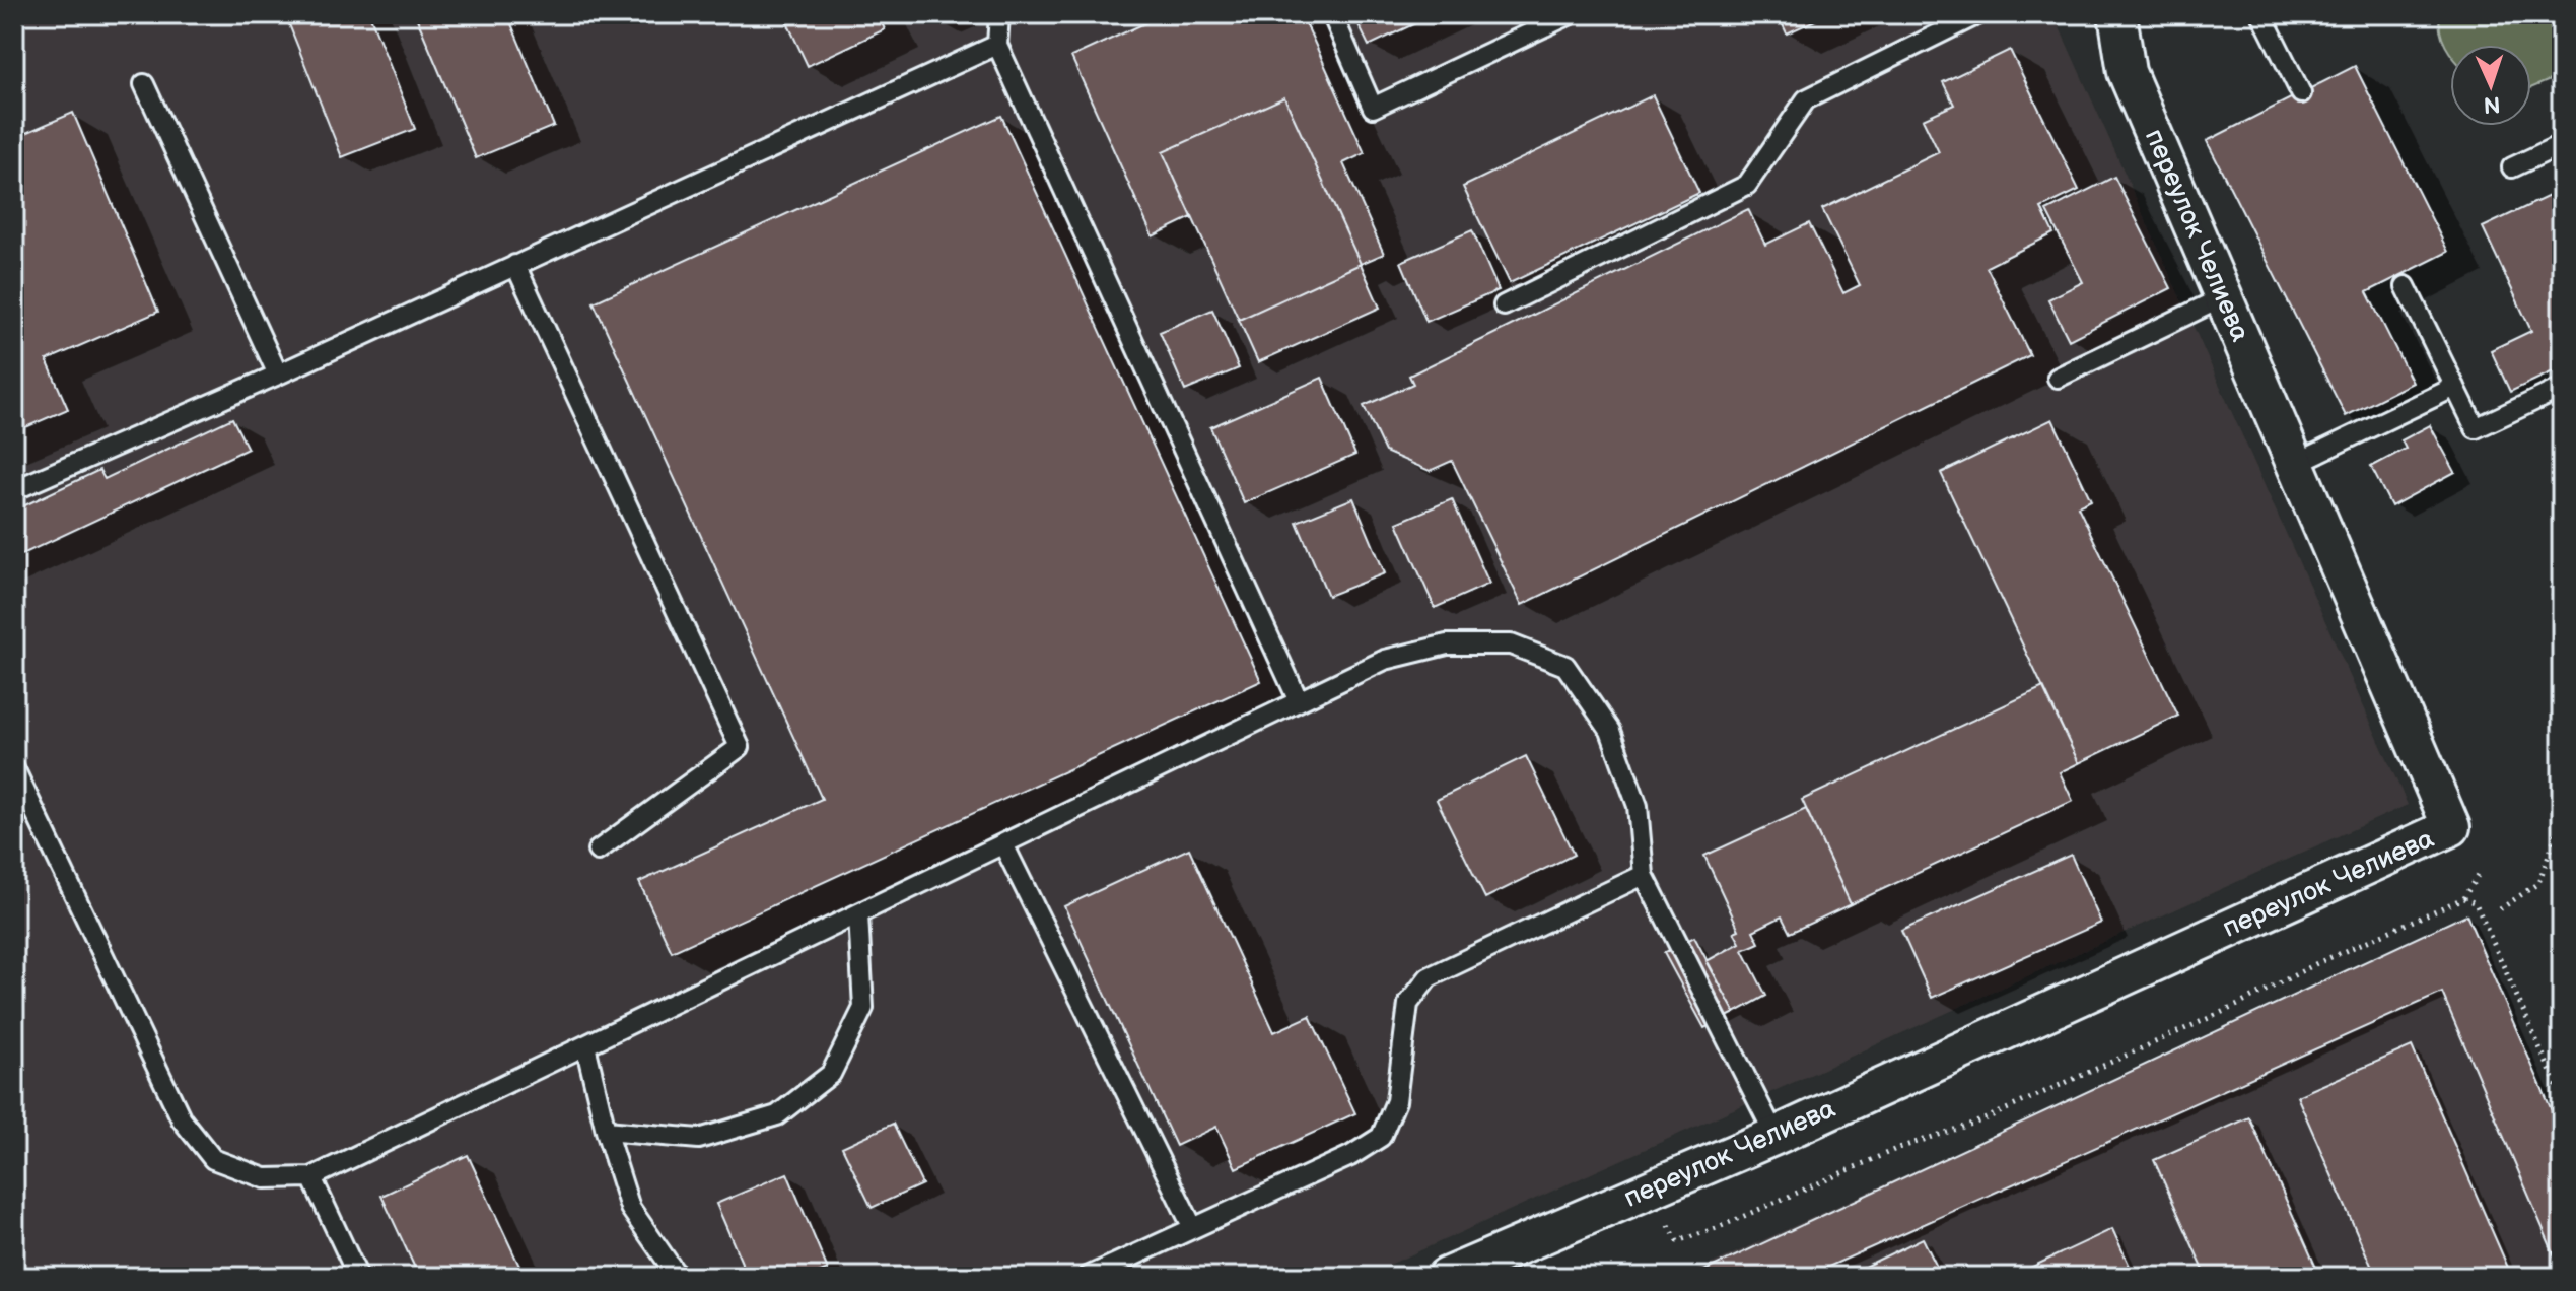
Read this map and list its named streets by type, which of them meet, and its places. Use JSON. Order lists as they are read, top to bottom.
{
  "streets": {
    "street": ["переулок Челиева"]
  },
  "north": "bottom"
}
